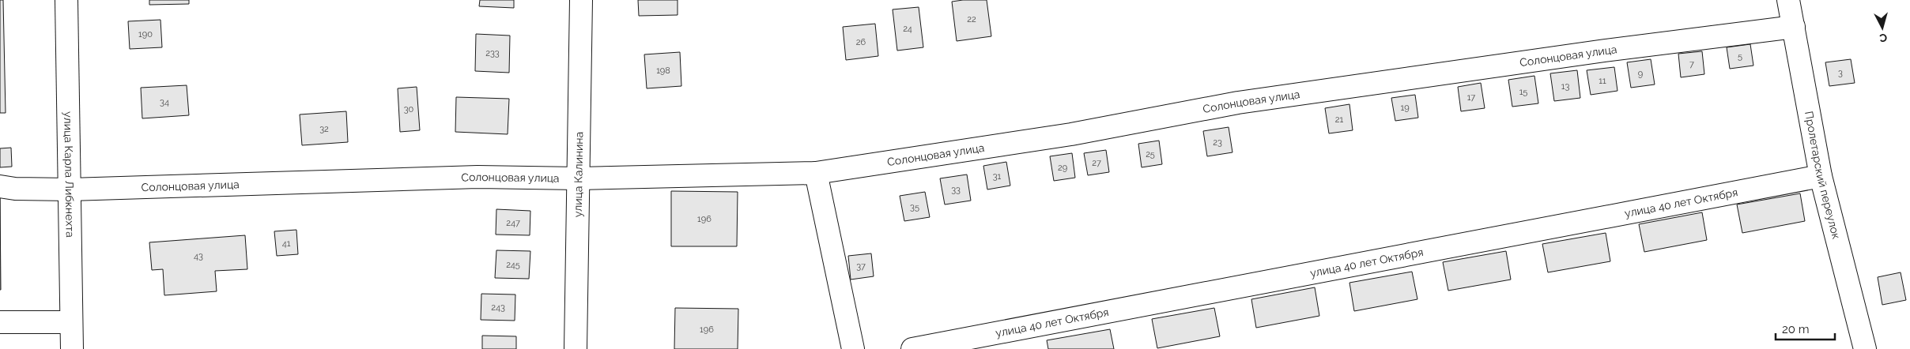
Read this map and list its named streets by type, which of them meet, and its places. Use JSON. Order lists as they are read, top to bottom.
{
  "streets": {
    "street": [
      "Солонцовая улица",
      "улица Карла Либкнехта",
      "улица Калинина",
      "Пролетарский переулок",
      "улица 40 лет Октября"
    ]
  },
  "crossings": [
    ["Солонцовая улица", "улица Карла Либкнехта"],
    ["Солонцовая улица", "улица Калинина"],
    ["Солонцовая улица", "Пролетарский переулок"],
    ["Пролетарский переулок", "улица 40 лет Октября"]
  ],
  "house_numbers": [
    "22",
    "24",
    "190",
    "26",
    "233",
    "5",
    "7",
    "198",
    "3",
    "9",
    "11",
    "13",
    "15",
    "17",
    "34",
    "19",
    "30",
    "21",
    "32",
    "23",
    "25",
    "27",
    "29",
    "31",
    "33",
    "35",
    "196",
    "247",
    "41",
    "43",
    "245",
    "37",
    "243",
    "196"
  ],
  "scale_bar": "20 m",
  "north": "bottom"
}
